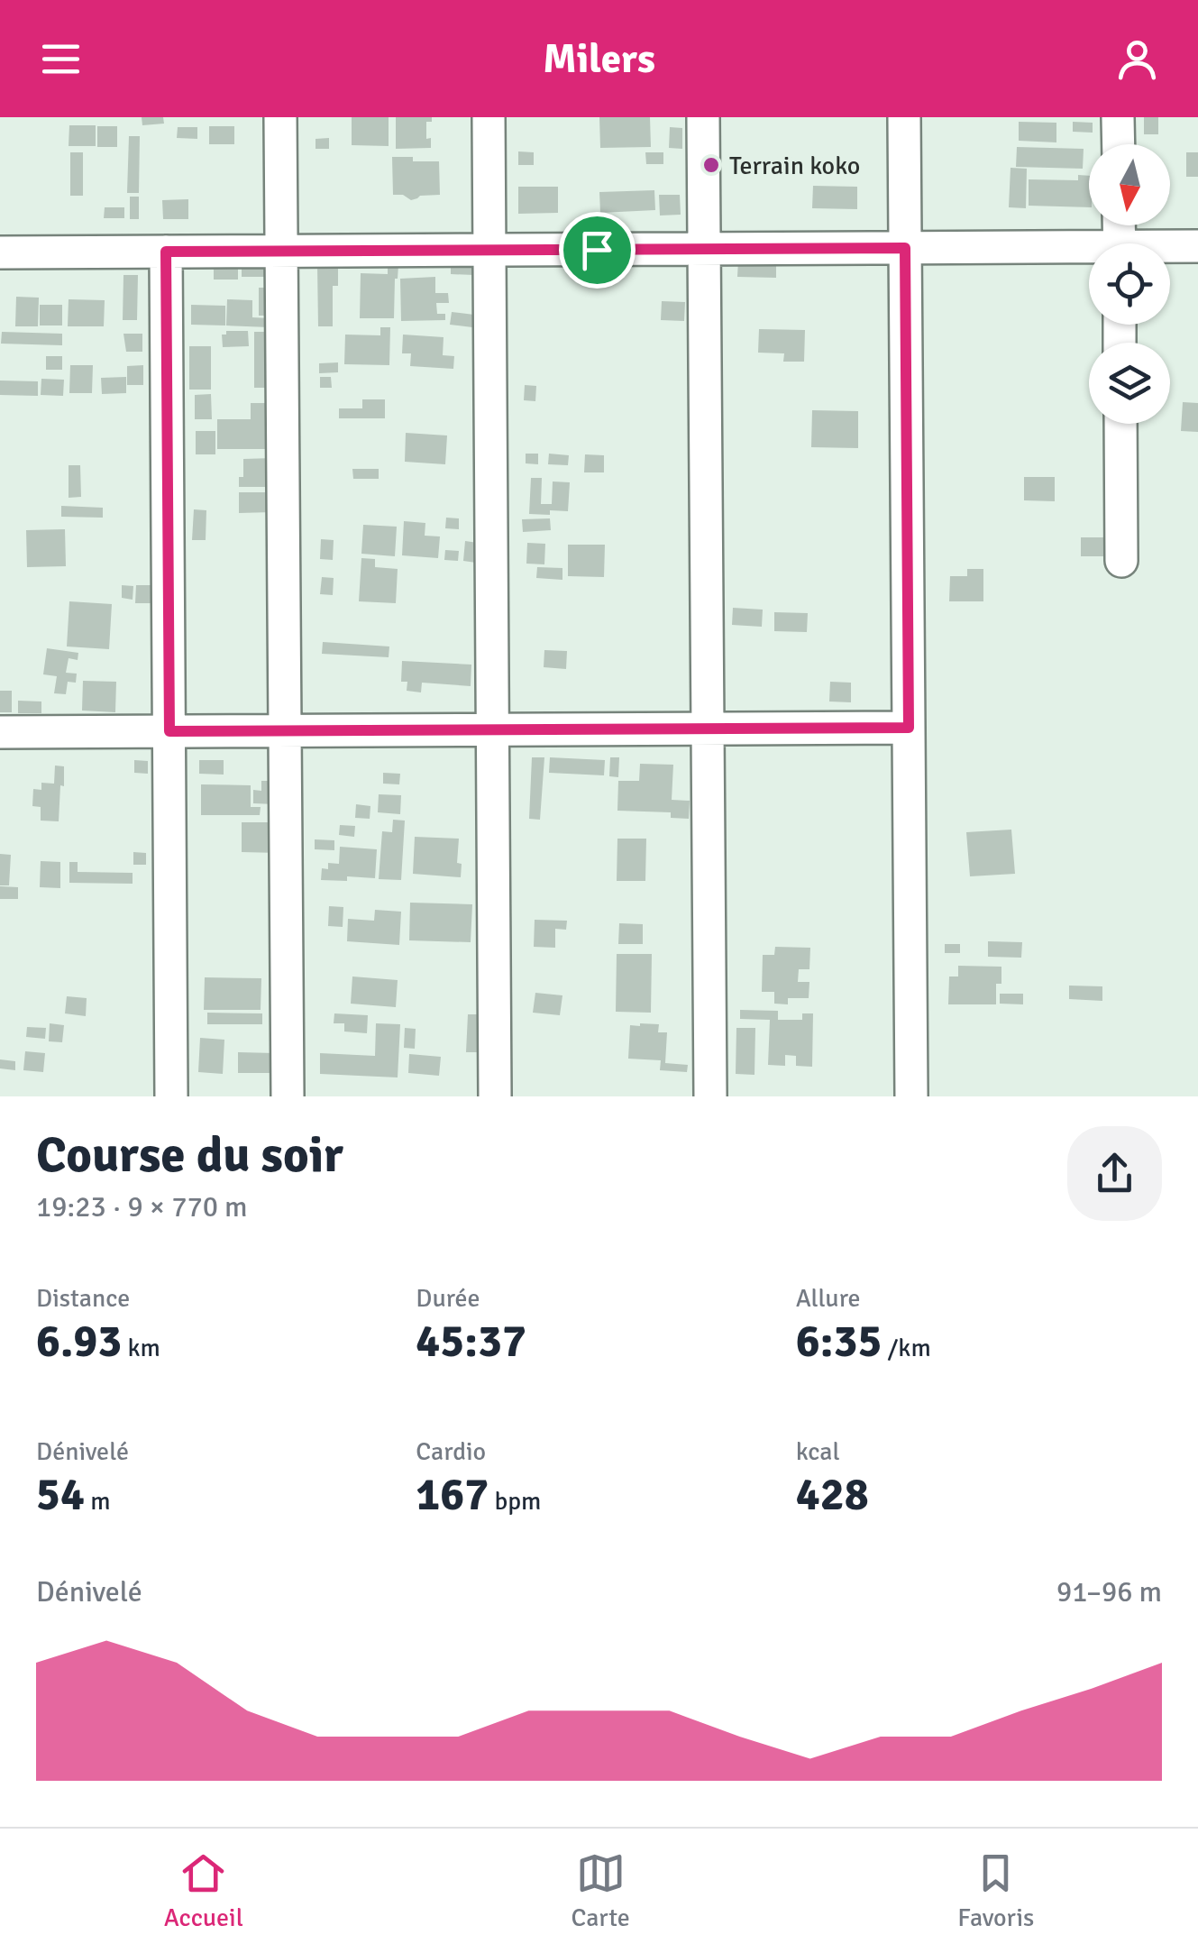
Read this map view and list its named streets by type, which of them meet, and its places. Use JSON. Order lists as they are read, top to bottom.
{
  "places": ["Terrain koko"],
  "north": "bottom",
  "page": {
    "header": "Milers",
    "heading": ["Course du soir", "19:23 · 9 × 770 m"],
    "stats": [
      ["Distance", "6.93 km"],
      ["Durée", "45:37"],
      ["Allure", "6:35 /km"],
      ["Dénivelé", "54 m"],
      ["Cardio", "167 bpm"],
      ["kcal", "428"]
    ],
    "chart": ["Dénivelé", "91–96 m"],
    "tabs": ["Accueil", "Carte", "Favoris"]
  }
}
